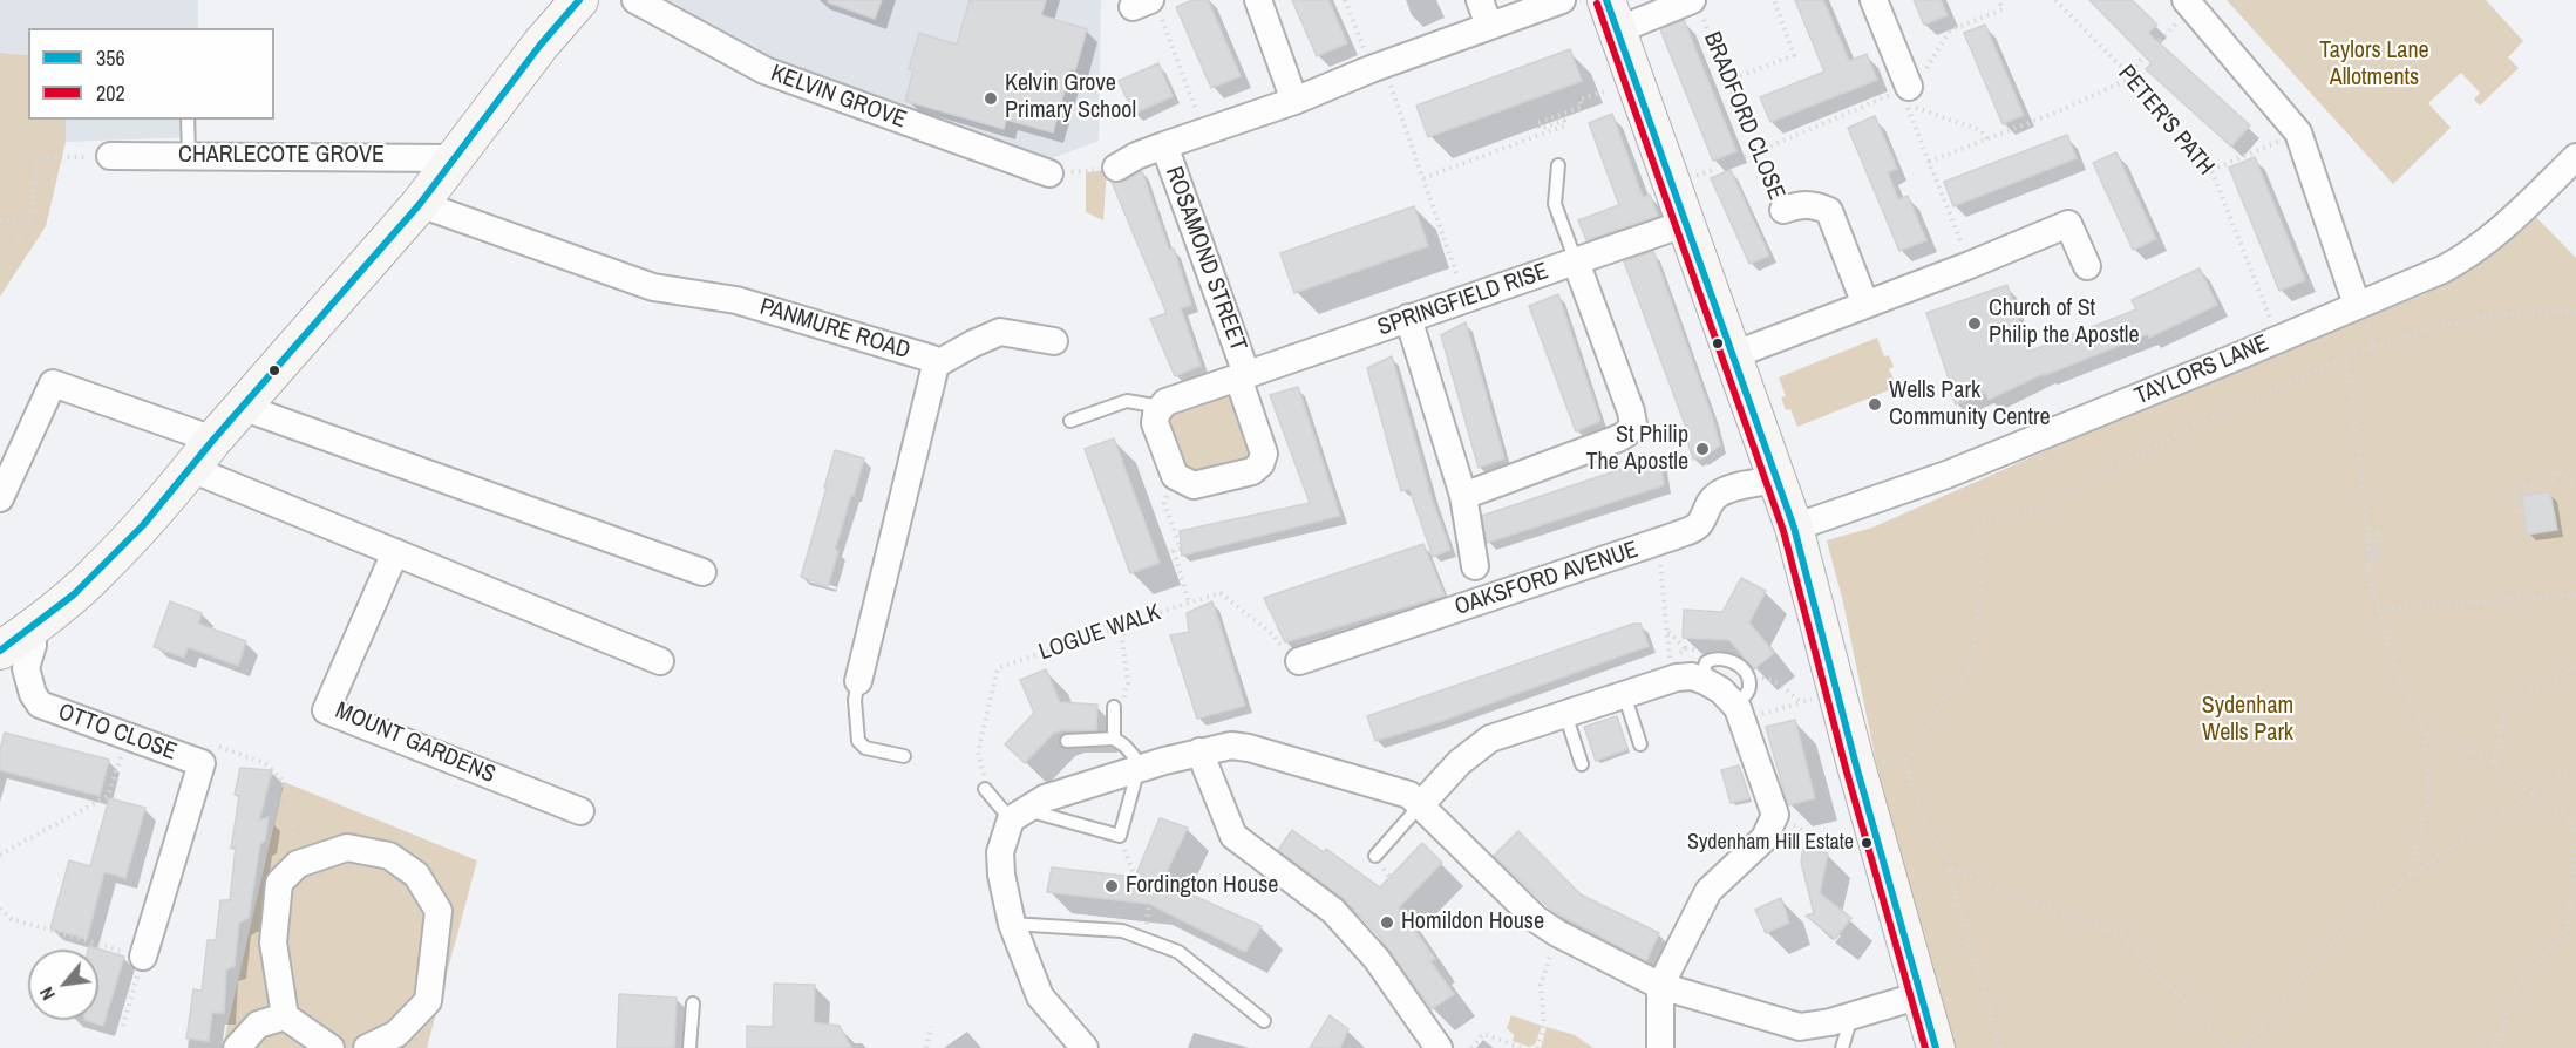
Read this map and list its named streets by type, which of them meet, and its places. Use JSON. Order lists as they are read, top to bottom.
{
  "streets": {
    "street": [
      "KELVIN GROVE",
      "BRADFORD CLOSE",
      "CHARLECOTE GROVE",
      "ROSAMOND STREET",
      "SPRINGFIELD RISE",
      "PANMURE ROAD",
      "TAYLORS LANE",
      "OAKSFORD AVENUE",
      "OTTO CLOSE",
      "MOUNT GARDENS"
    ],
    "path": ["PETER'S PATH", "LOGUE WALK"]
  },
  "crossings": [
    ["PETER'S PATH", "TAYLORS LANE"],
    ["ROSAMOND STREET", "SPRINGFIELD RISE"],
    ["OAKSFORD AVENUE", "LOGUE WALK"]
  ],
  "parks": ["Taylors Lane Allotments", "Sydenham Wells Park"],
  "places": [
    "Kelvin Grove Primary School",
    "Church of St Philip the Apostle",
    "Wells Park Community Centre",
    "St Philip The Apostle",
    "Sydenham Hill Estate",
    "Fordington House",
    "Homildon House"
  ],
  "lines": ["transit line 356", "transit line 202"],
  "legend": ["356", "202"],
  "north": "bottom left"
}
